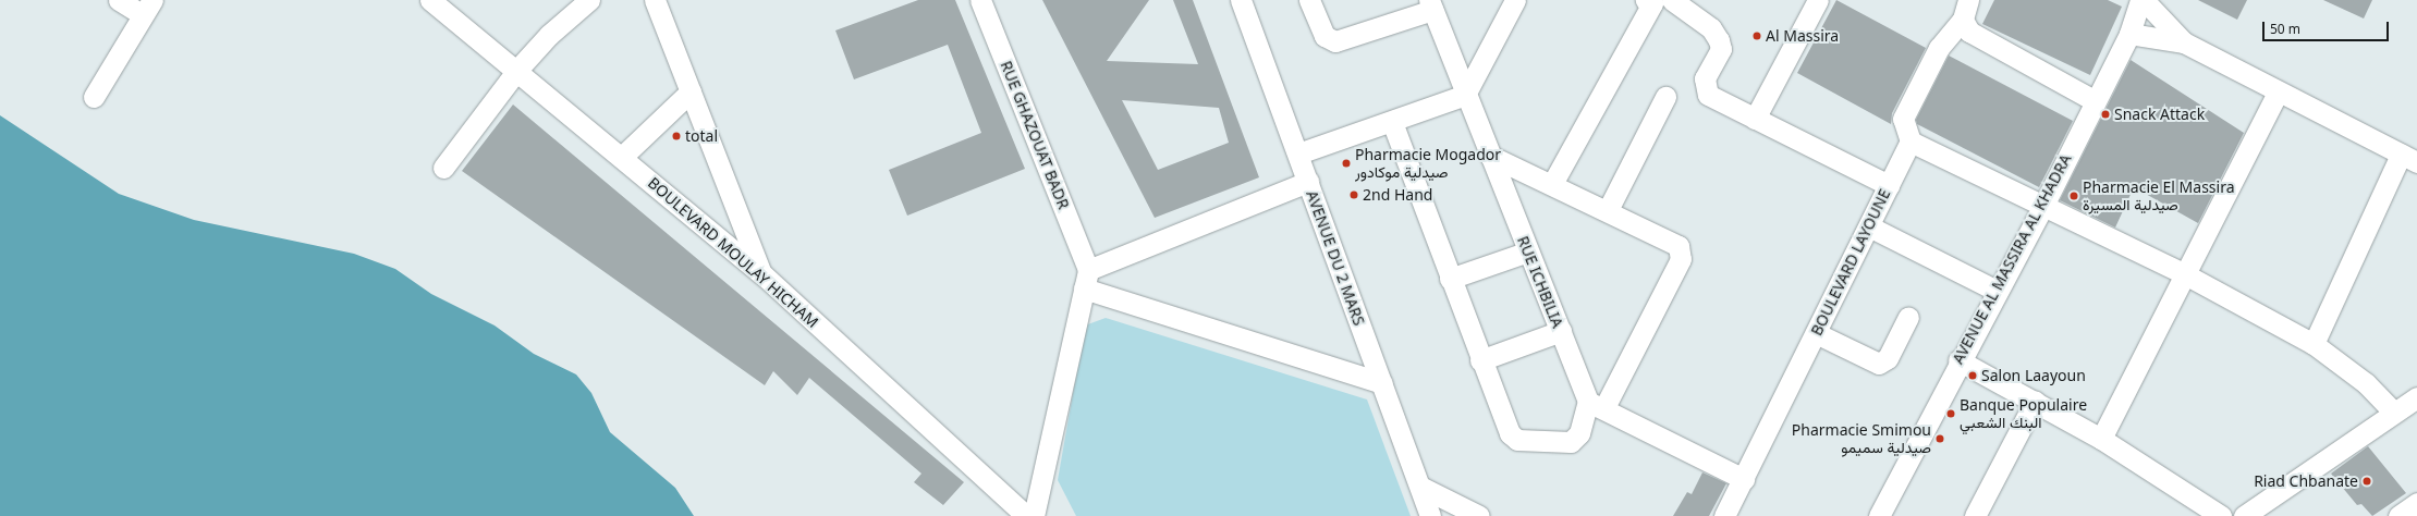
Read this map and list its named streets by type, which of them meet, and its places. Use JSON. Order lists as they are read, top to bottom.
{
  "streets": {
    "street": [
      "RUE GHAZOUAT BADR",
      "BOULEVARD MOULAY HICHAM",
      "AVENUE DU 2 MARS",
      "AVENUE AL MASSIRA AL KHADRA",
      "BOULEVARD LAYOUNE",
      "RUE ICHBILIA"
    ]
  },
  "places": [
    "Al Massira",
    "Snack Attack",
    "total",
    "Pharmacie Mogador صيدلية موكادور",
    "2nd Hand",
    "Pharmacie El Massira صيدلية المسيرة",
    "Salon Laayoun",
    "Banque Populaire البنك الشعبي",
    "Pharmacie Smimou صيدلية سميمو",
    "Riad Chbanate"
  ],
  "scale_bar": "50 m"
}
